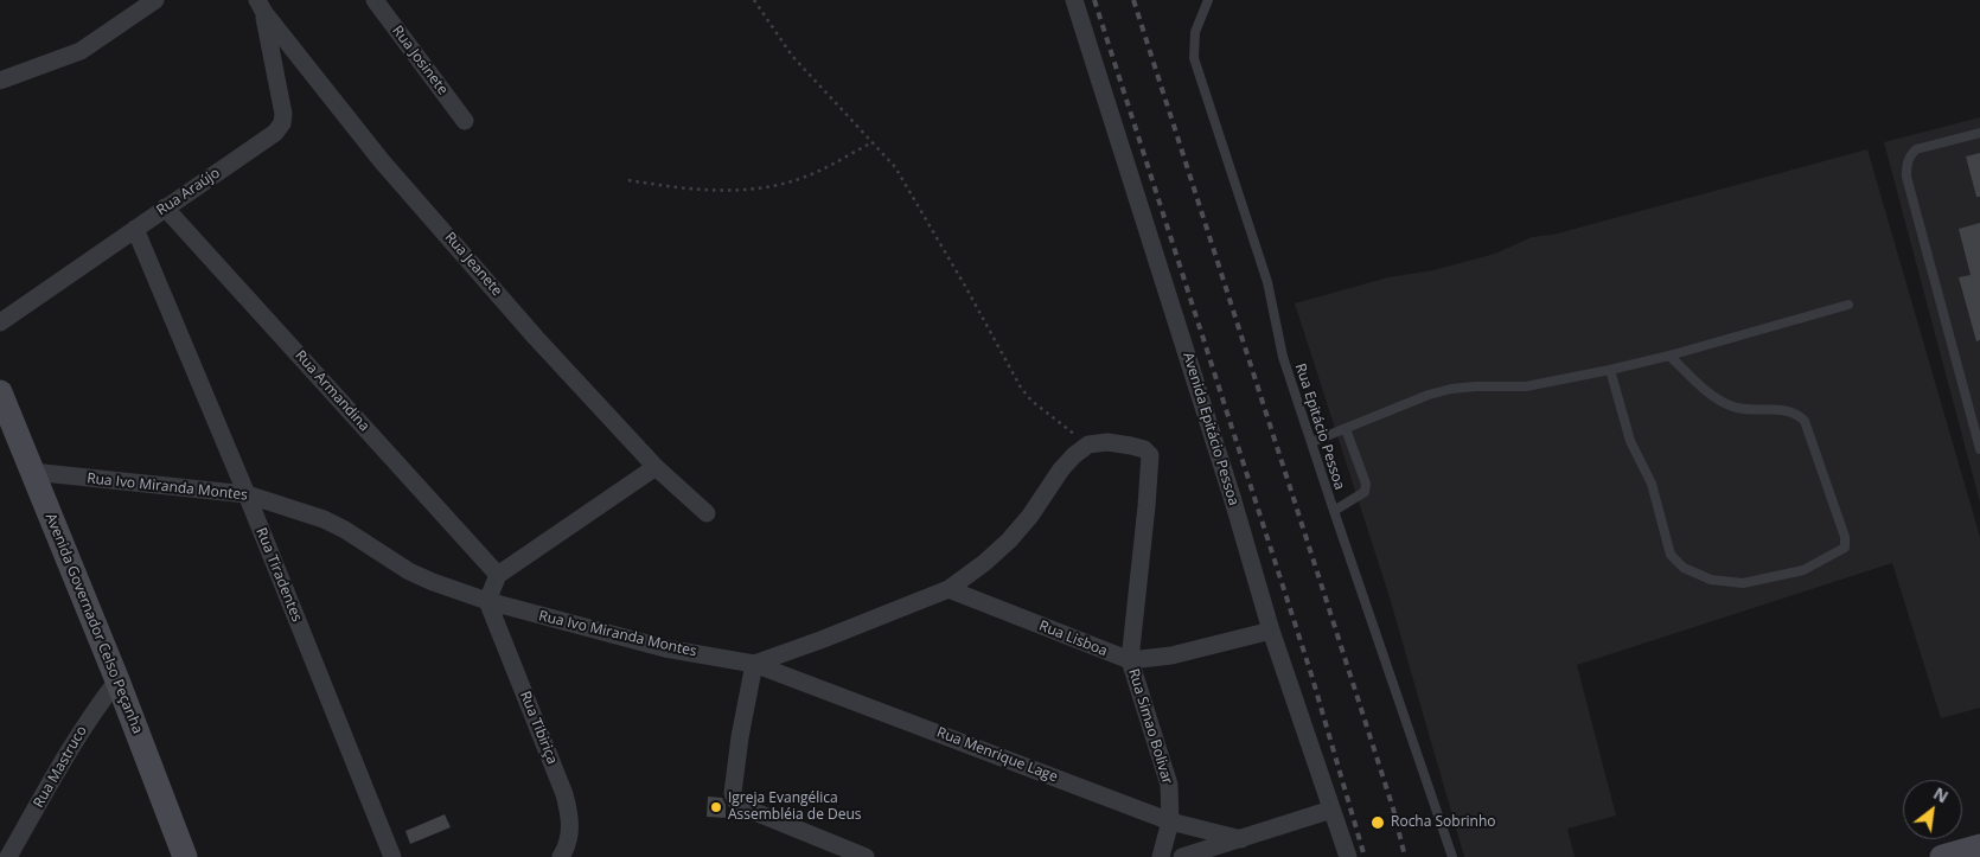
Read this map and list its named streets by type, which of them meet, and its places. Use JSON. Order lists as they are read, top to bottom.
{
  "streets": {
    "main road": ["Avenida Governador Celso Peçanha"],
    "street": [
      "Rua Josinete",
      "Rua Araújo",
      "Rua Jeanete",
      "Rua Armandina",
      "Avenida Epitácio Pessoa",
      "Rua Ivo Miranda Montes",
      "Rua Tiradentes",
      "Rua Lisboa",
      "Rua Simao Bolivar",
      "Rua Tibiriça",
      "Rua Menrique Lage",
      "Rua Mastruco"
    ],
    "lane": ["Rua Epitácio Pessoa"]
  },
  "crossings": [
    ["Rua Araújo", "Rua Jeanete"],
    ["Rua Araújo", "Rua Armandina"],
    ["Rua Araújo", "Rua Tiradentes"],
    ["Avenida Epitácio Pessoa", "Rua Lisboa"],
    ["Rua Ivo Miranda Montes", "Rua Tiradentes"],
    ["Rua Ivo Miranda Montes", "Avenida Governador Celso Peçanha"],
    ["Rua Ivo Miranda Montes", "Rua Lisboa"],
    ["Rua Ivo Miranda Montes", "Rua Simao Bolivar"],
    ["Rua Ivo Miranda Montes", "Rua Tibiriça"],
    ["Rua Ivo Miranda Montes", "Rua Menrique Lage"],
    ["Avenida Governador Celso Peçanha", "Rua Mastruco"],
    ["Rua Lisboa", "Rua Simao Bolivar"],
    ["Rua Simao Bolivar", "Rua Menrique Lage"]
  ],
  "places": ["Igreja Evangélica Assembléia de Deus", "Rocha Sobrinho"],
  "north": "top right"
}
